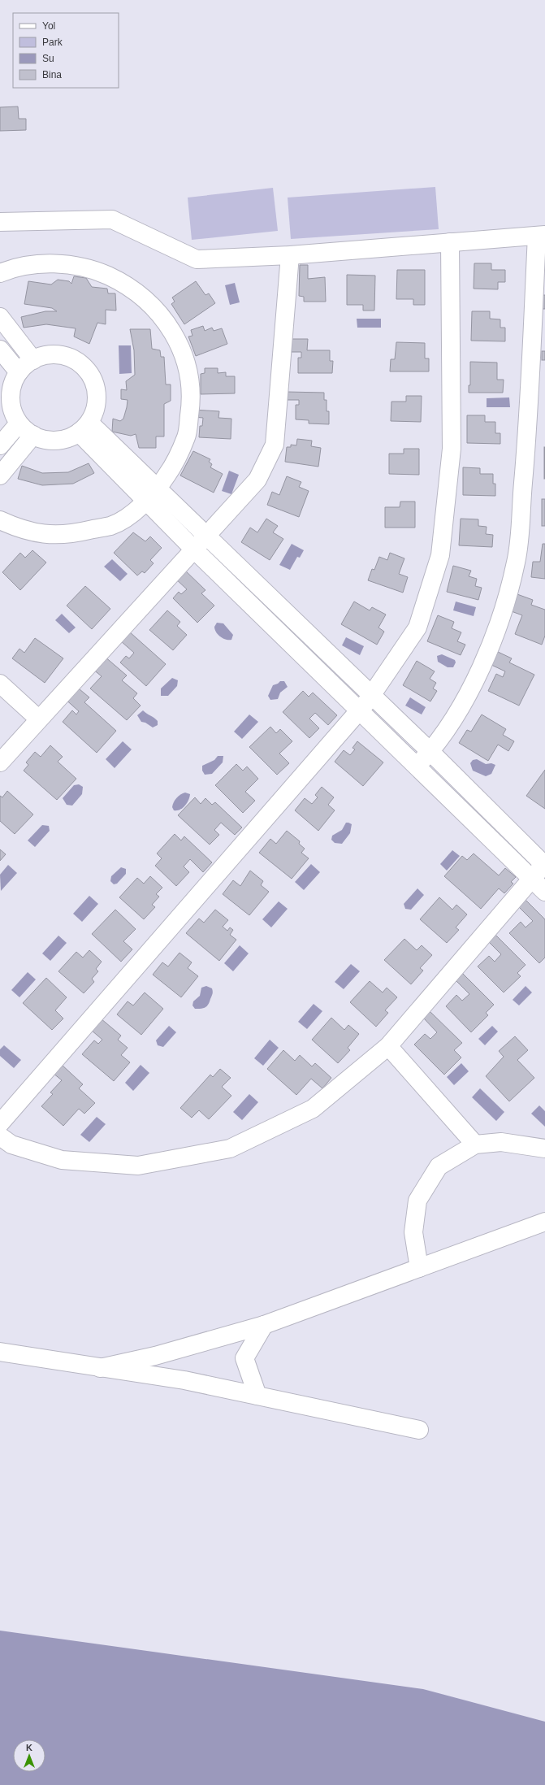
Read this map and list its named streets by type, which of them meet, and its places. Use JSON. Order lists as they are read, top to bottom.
{
  "legend": [
    "Yol",
    "Park",
    "Su",
    "Bina"
  ],
  "north": "top"
}
